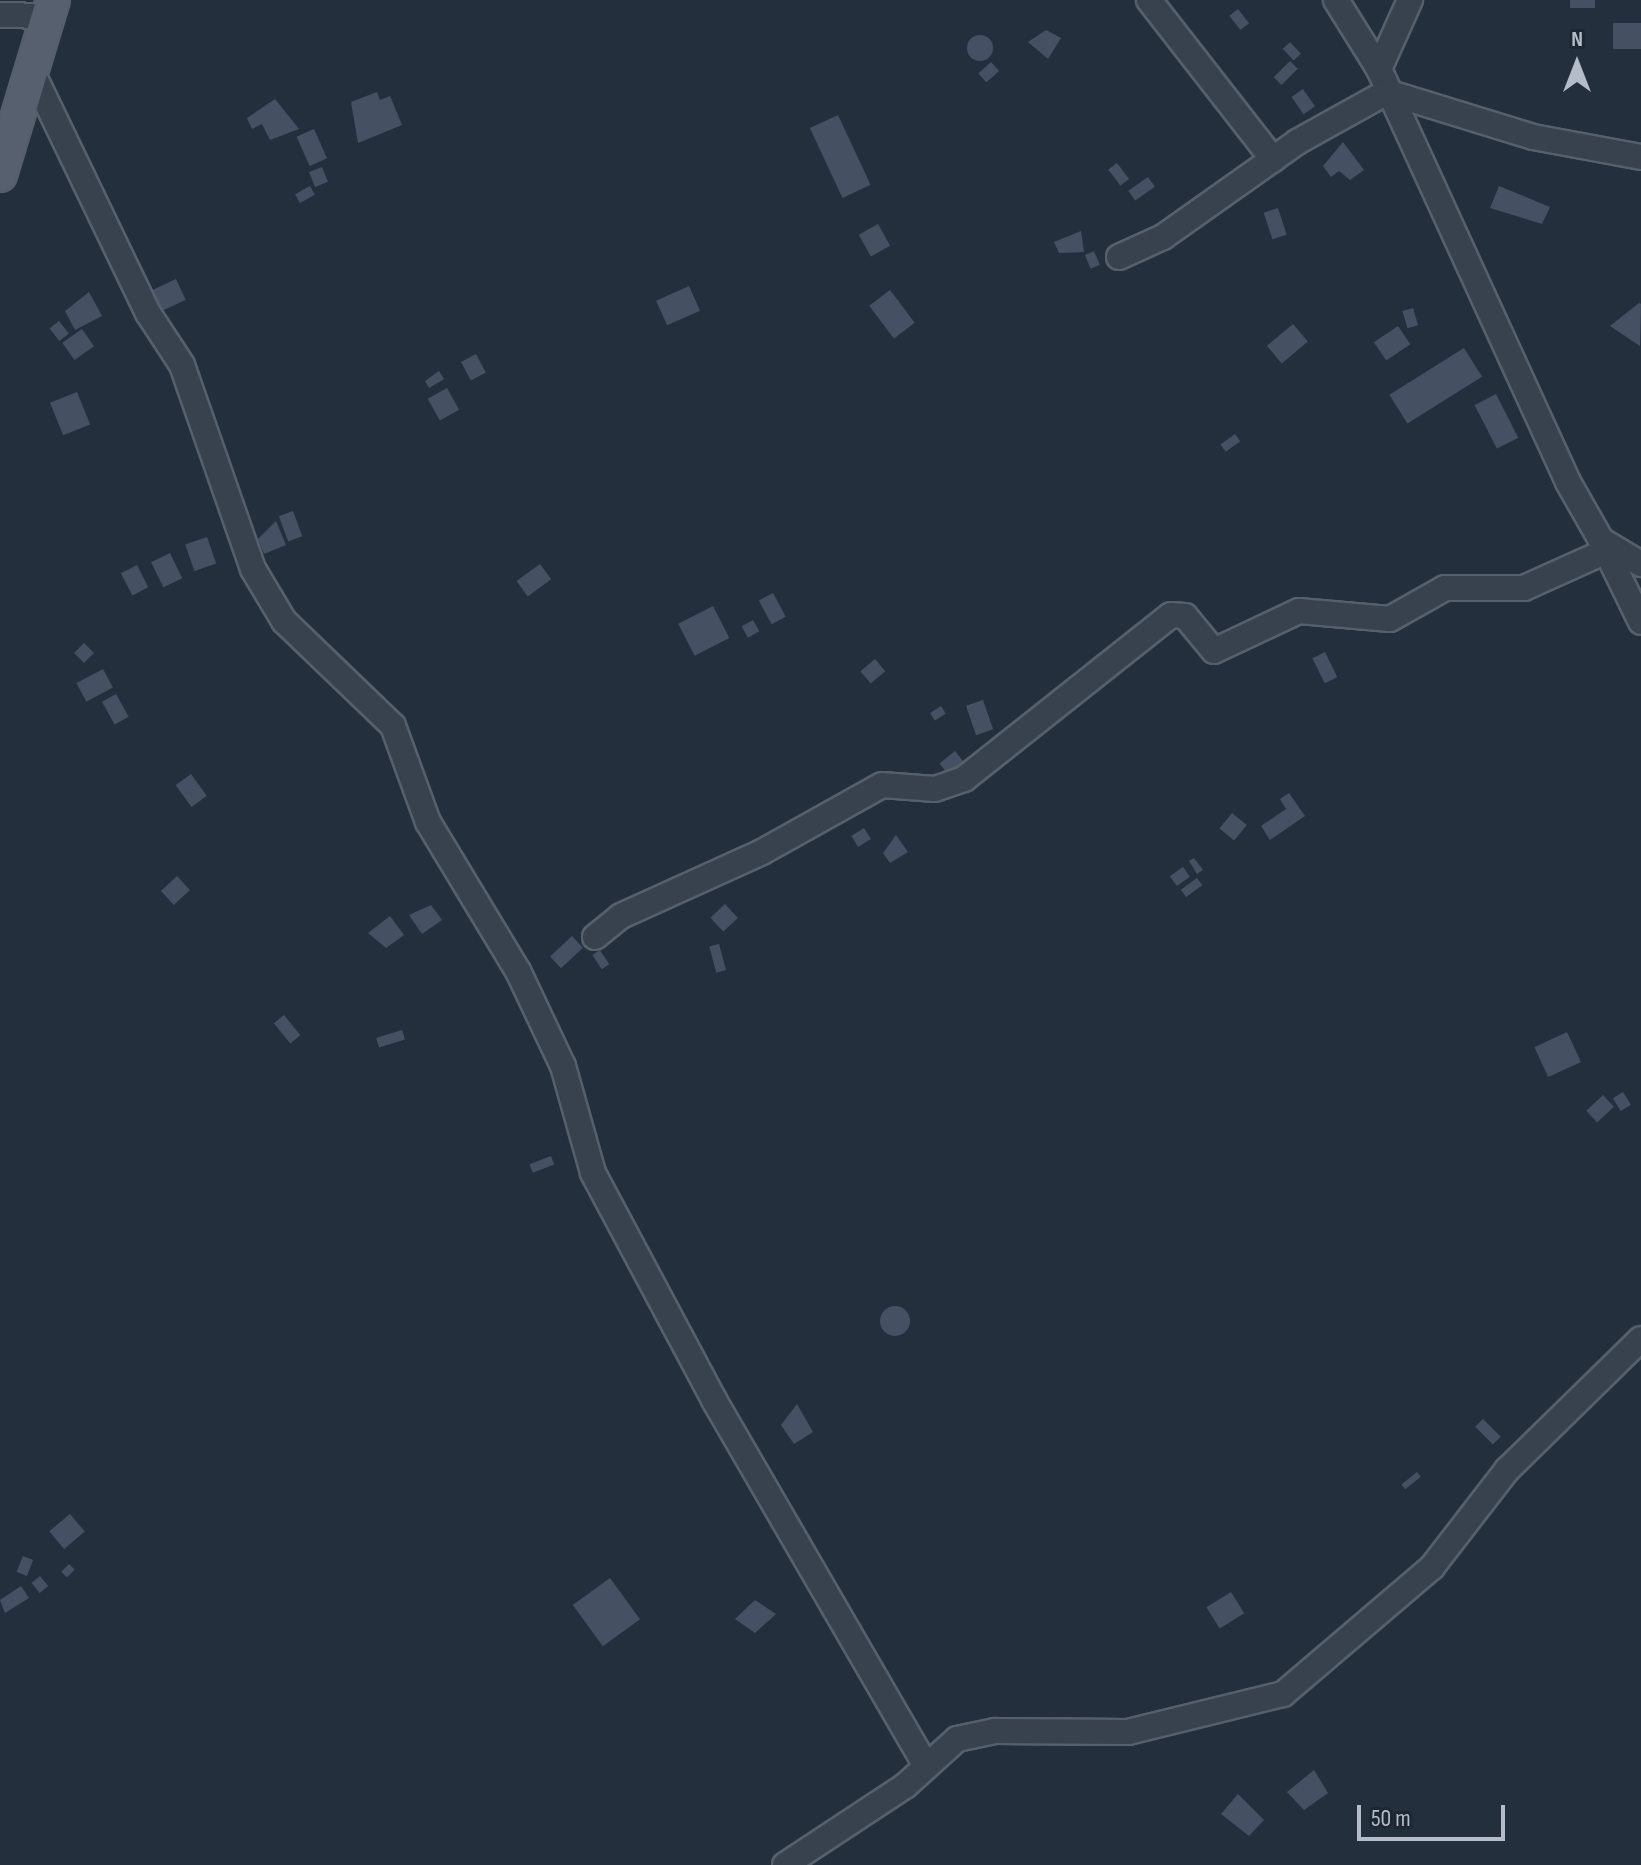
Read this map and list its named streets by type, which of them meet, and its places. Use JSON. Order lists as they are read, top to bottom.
{
  "scale_bar": "50 m",
  "north": "top"
}
